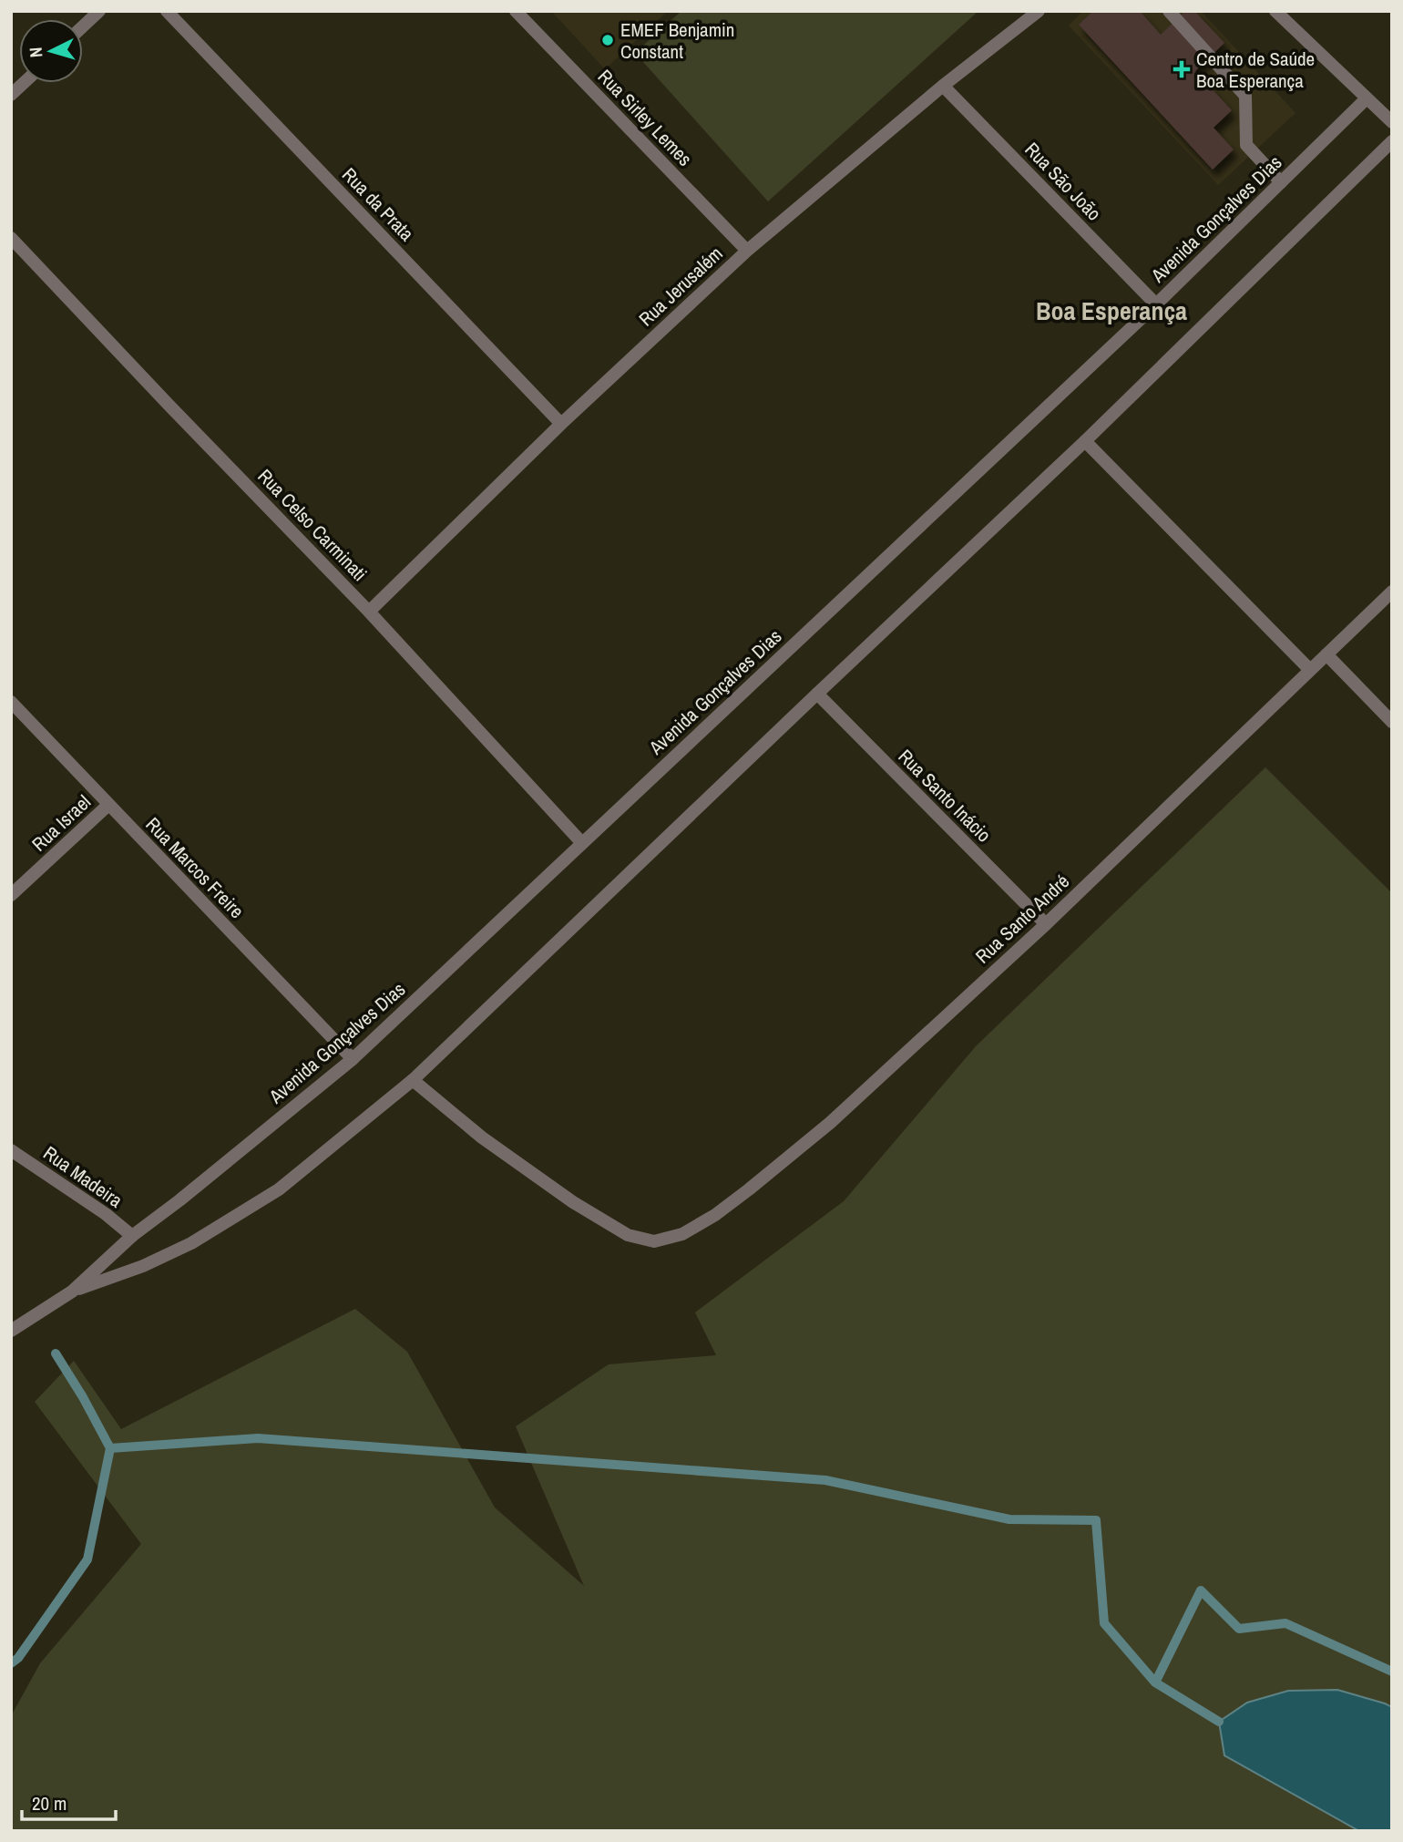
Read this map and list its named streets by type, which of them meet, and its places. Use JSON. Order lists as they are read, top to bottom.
{
  "streets": {
    "street": [
      "Rua Sirley Lemes",
      "Rua São João",
      "Rua da Prata",
      "Avenida Gonçalves Dias",
      "Rua Jerusalém",
      "Rua Celso Carminati",
      "Rua Santo Inácio",
      "Rua Israel",
      "Rua Marcos Freire",
      "Rua Santo André",
      "Rua Madeira"
    ]
  },
  "crossings": [
    ["Rua Sirley Lemes", "Rua Jerusalém"],
    ["Rua São João", "Avenida Gonçalves Dias"],
    ["Rua São João", "Rua Jerusalém"],
    ["Rua da Prata", "Rua Jerusalém"],
    ["Avenida Gonçalves Dias", "Rua Celso Carminati"],
    ["Avenida Gonçalves Dias", "Rua Santo Inácio"],
    ["Avenida Gonçalves Dias", "Rua Marcos Freire"],
    ["Avenida Gonçalves Dias", "Rua Santo André"],
    ["Avenida Gonçalves Dias", "Rua Madeira"],
    ["Rua Jerusalém", "Rua Celso Carminati"],
    ["Rua Santo Inácio", "Rua Santo André"],
    ["Rua Israel", "Rua Marcos Freire"]
  ],
  "districts": ["Boa Esperança"],
  "places": {
    "other": ["EMEF Benjamin Constant"],
    "health": ["Centro de Saúde Boa Esperança"]
  },
  "scale_bar": "20 m",
  "north": "left"
}
